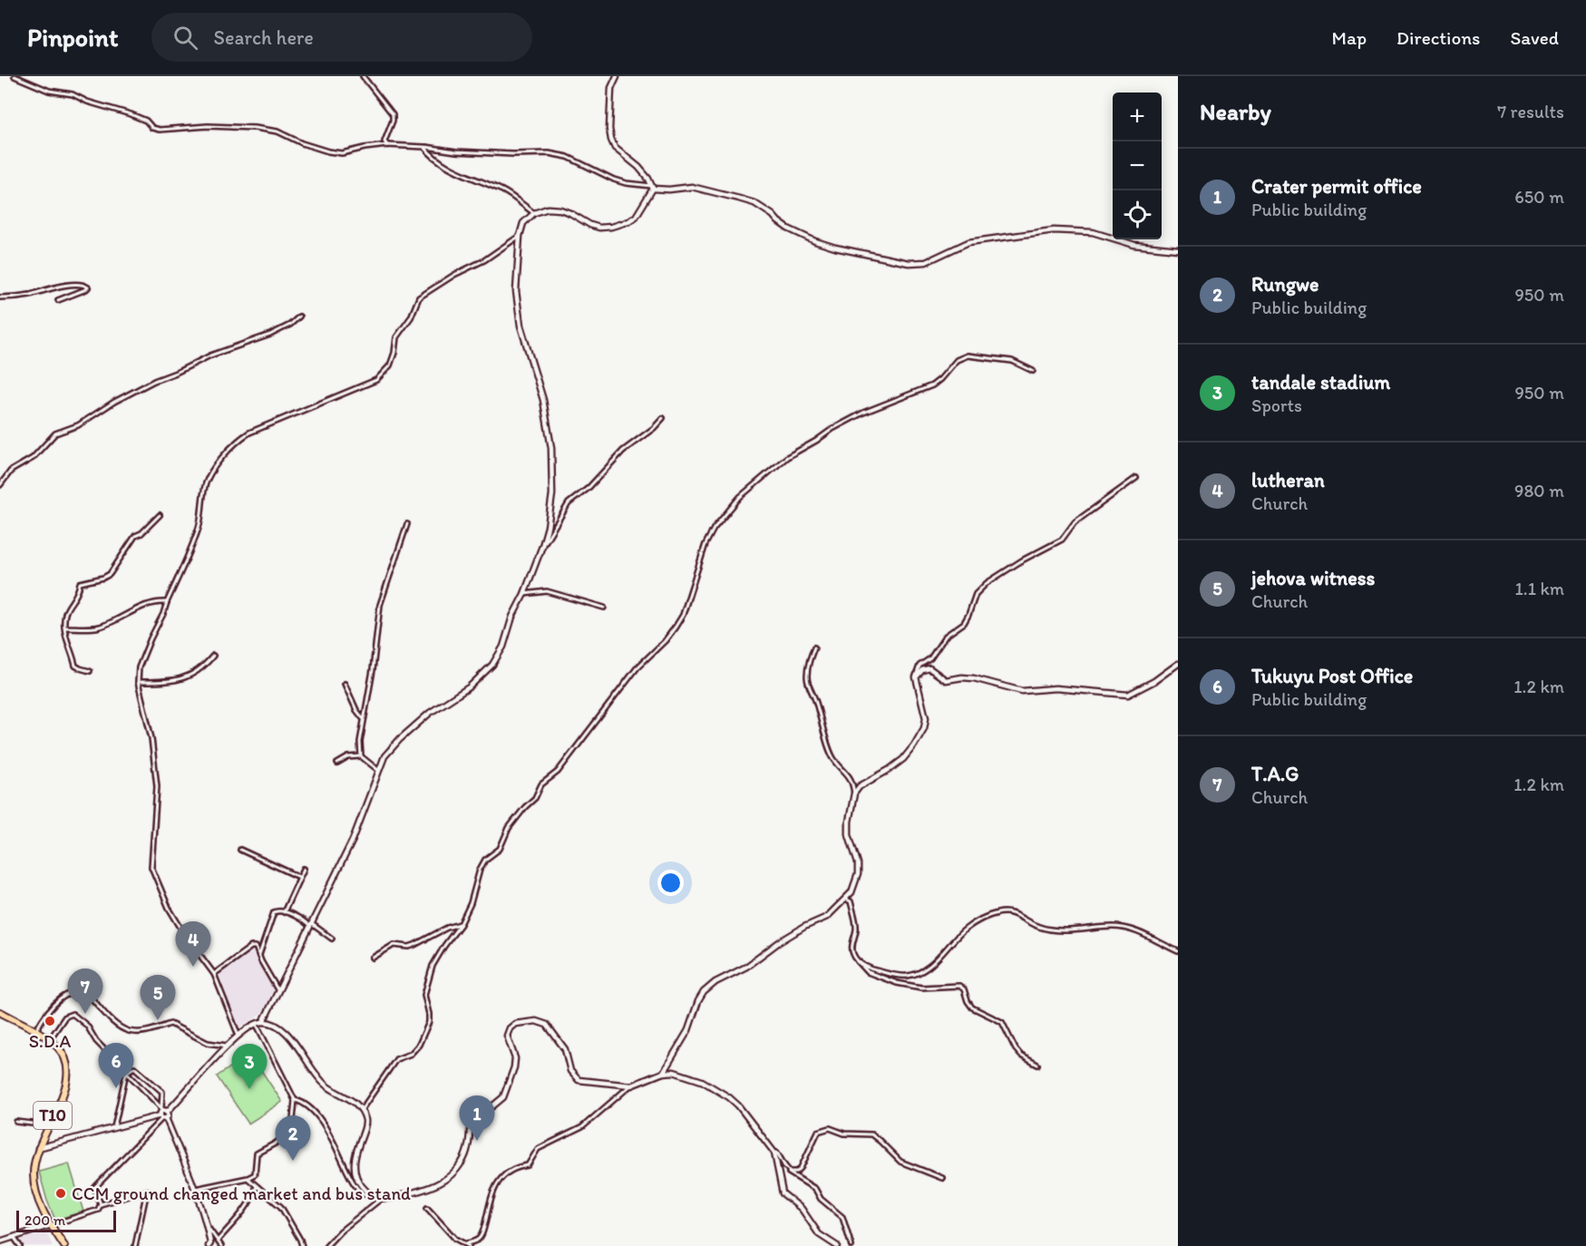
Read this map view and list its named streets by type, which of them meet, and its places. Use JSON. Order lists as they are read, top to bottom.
{
  "streets": {
    "highway": ["T10"]
  },
  "places": ["S.D.A", "CCM ground changed market and bus stand"],
  "scale_bar": "200 m",
  "page": {
    "header": "Pinpoint",
    "search": "Search here",
    "nav": ["Map", "Directions", "Saved"],
    "heading": ["Nearby", "7 results"],
    "map_buttons": ["+", "−"],
    "list": [
      {
        "mark": "1",
        "name": "Crater permit office",
        "note": "Public building",
        "value": "650 m"
      },
      {
        "mark": "2",
        "name": "Rungwe",
        "note": "Public building",
        "value": "950 m"
      },
      {
        "mark": "3",
        "name": "tandale stadium",
        "note": "Sports",
        "value": "950 m"
      },
      {
        "mark": "4",
        "name": "lutheran",
        "note": "Church",
        "value": "980 m"
      },
      {
        "mark": "5",
        "name": "jehova witness",
        "note": "Church",
        "value": "1.1 km"
      },
      {
        "mark": "6",
        "name": "Tukuyu Post Office",
        "note": "Public building",
        "value": "1.2 km"
      },
      {
        "mark": "7",
        "name": "T.A.G",
        "note": "Church",
        "value": "1.2 km"
      }
    ],
    "pins": [
      "4",
      "7",
      "5",
      "6",
      "3",
      "1",
      "2"
    ],
    "scale": "200 m"
  }
}
